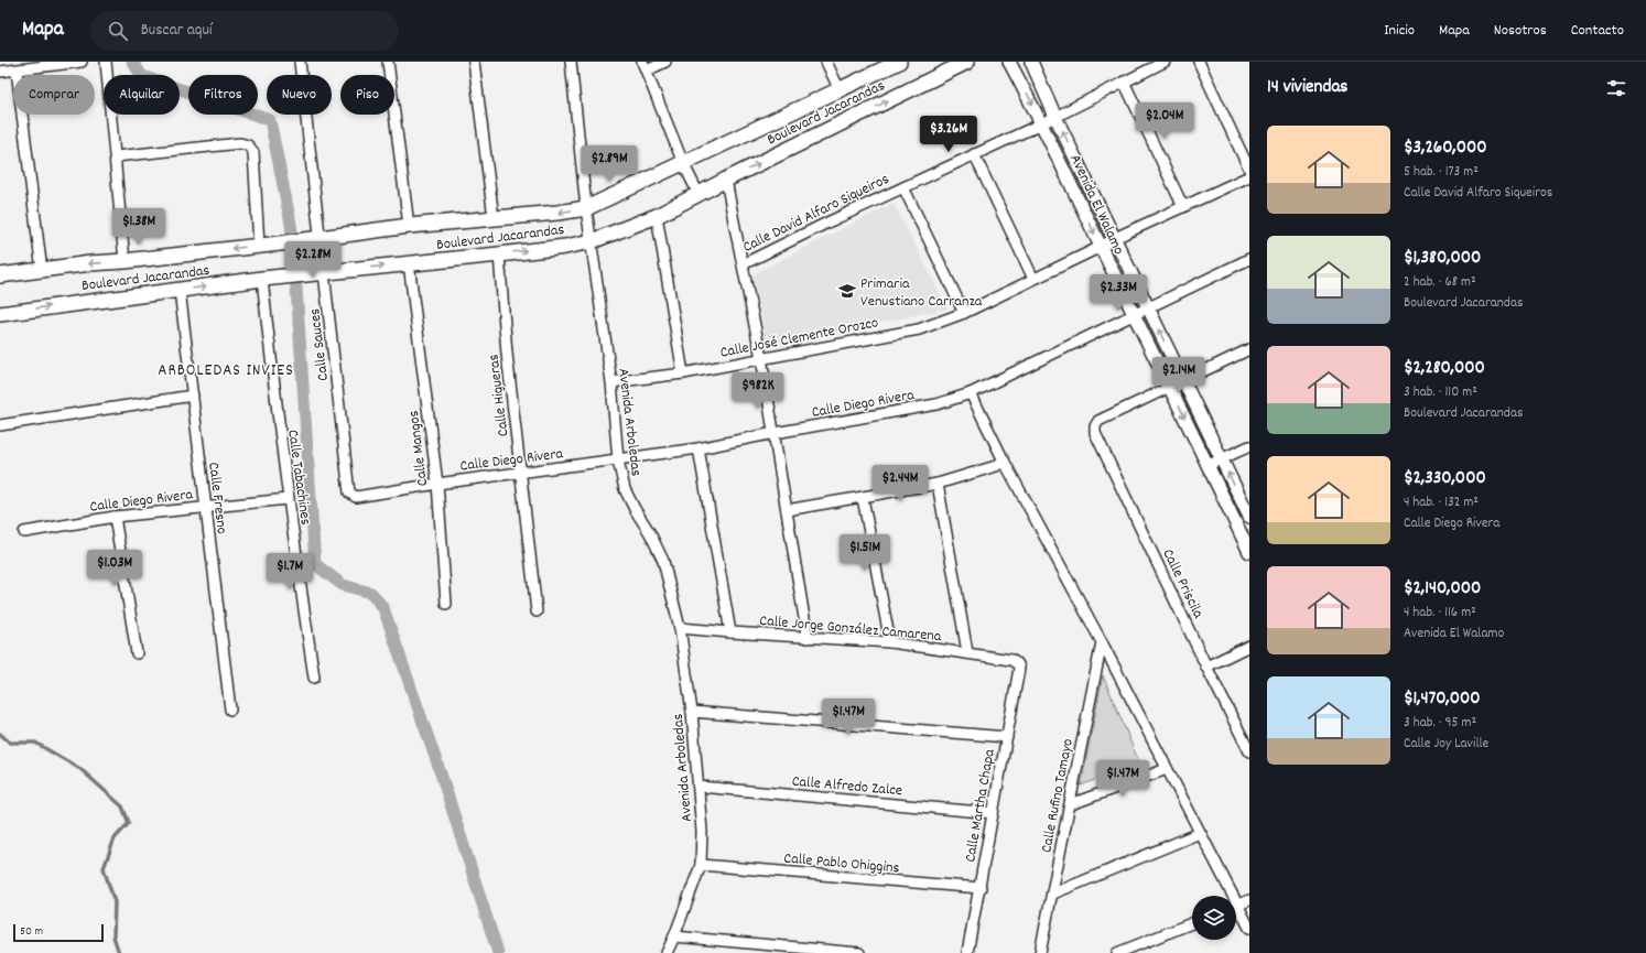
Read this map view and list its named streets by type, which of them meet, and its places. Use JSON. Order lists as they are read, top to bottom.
{
  "streets": {
    "main road": ["Boulevard Jacarandas"],
    "street": [
      "Avenida El Walamo",
      "Calle David Alfaro Siqueiros",
      "Calle José Clemente Orozco",
      "Calle Sauces",
      "Calle Higueras",
      "Calle Diego Rivera",
      "Avenida Arboledas",
      "Calle Mangos",
      "Calle Tabachines",
      "Calle Fresno",
      "Calle Priscila",
      "Calle Jorge González Camarena",
      "Calle Alfredo Zalce",
      "Calle Rufino Tamayo",
      "Calle Martha Chapa",
      "Calle Pablo Ohiggins"
    ]
  },
  "crossings": [
    ["Boulevard Jacarandas", "Calle Sauces"],
    ["Boulevard Jacarandas", "Calle Higueras"],
    ["Boulevard Jacarandas", "Avenida Arboledas"],
    ["Boulevard Jacarandas", "Calle Mangos"],
    ["Boulevard Jacarandas", "Calle Tabachines"],
    ["Boulevard Jacarandas", "Calle Fresno"],
    ["Avenida El Walamo", "Calle David Alfaro Siqueiros"],
    ["Avenida El Walamo", "Calle José Clemente Orozco"],
    ["Avenida El Walamo", "Calle Diego Rivera"],
    ["Avenida El Walamo", "Calle Priscila"],
    ["Calle José Clemente Orozco", "Avenida Arboledas"],
    ["Calle Sauces", "Calle Diego Rivera"],
    ["Calle Higueras", "Calle Diego Rivera"],
    ["Calle Diego Rivera", "Avenida Arboledas"],
    ["Calle Diego Rivera", "Calle Mangos"],
    ["Calle Diego Rivera", "Calle Tabachines"],
    ["Calle Diego Rivera", "Calle Fresno"],
    ["Avenida Arboledas", "Calle Jorge González Camarena"],
    ["Avenida Arboledas", "Calle Alfredo Zalce"],
    ["Avenida Arboledas", "Calle Pablo Ohiggins"],
    ["Calle Jorge González Camarena", "Calle Martha Chapa"],
    ["Calle Alfredo Zalce", "Calle Martha Chapa"],
    ["Calle Martha Chapa", "Calle Pablo Ohiggins"]
  ],
  "districts": ["ARBOLEDAS INVIES"],
  "places": {
    "school or university": ["Primaria Venustiano Carranza"]
  },
  "scale_bar": "50 m",
  "page": {
    "header": "Mapa",
    "search": "Buscar aquí",
    "nav": [
      "Inicio",
      "Mapa",
      "Nosotros",
      "Contacto"
    ],
    "heading": "14 viviendas",
    "chip": [
      "Comprar",
      "Alquilar",
      "Filtros",
      "Nuevo",
      "Piso"
    ],
    "price": [
      "$2.04M",
      "$3.26M",
      "$2.89M",
      "$1.38M",
      "$2.28M",
      "$2.33M",
      "$2.14M",
      "$982K",
      "$2.44M",
      "$1.51M",
      "$1.03M",
      "$1.7M",
      "$1.47M",
      "$1.47M"
    ],
    "list": [
      {
        "name": "$3,260,000",
        "note": "5 hab. · 173 m² · Calle David Alfaro Siqueiros"
      },
      {
        "name": "$1,380,000",
        "note": "2 hab. · 68 m² · Boulevard Jacarandas"
      },
      {
        "name": "$2,280,000",
        "note": "3 hab. · 110 m² · Boulevard Jacarandas"
      },
      {
        "name": "$2,330,000",
        "note": "4 hab. · 132 m² · Calle Diego Rivera"
      },
      {
        "name": "$2,140,000",
        "note": "4 hab. · 116 m² · Avenida El Walamo"
      },
      {
        "name": "$1,470,000",
        "note": "3 hab. · 95 m² · Calle Joy Laville"
      }
    ],
    "scale": "50 m"
  }
}
